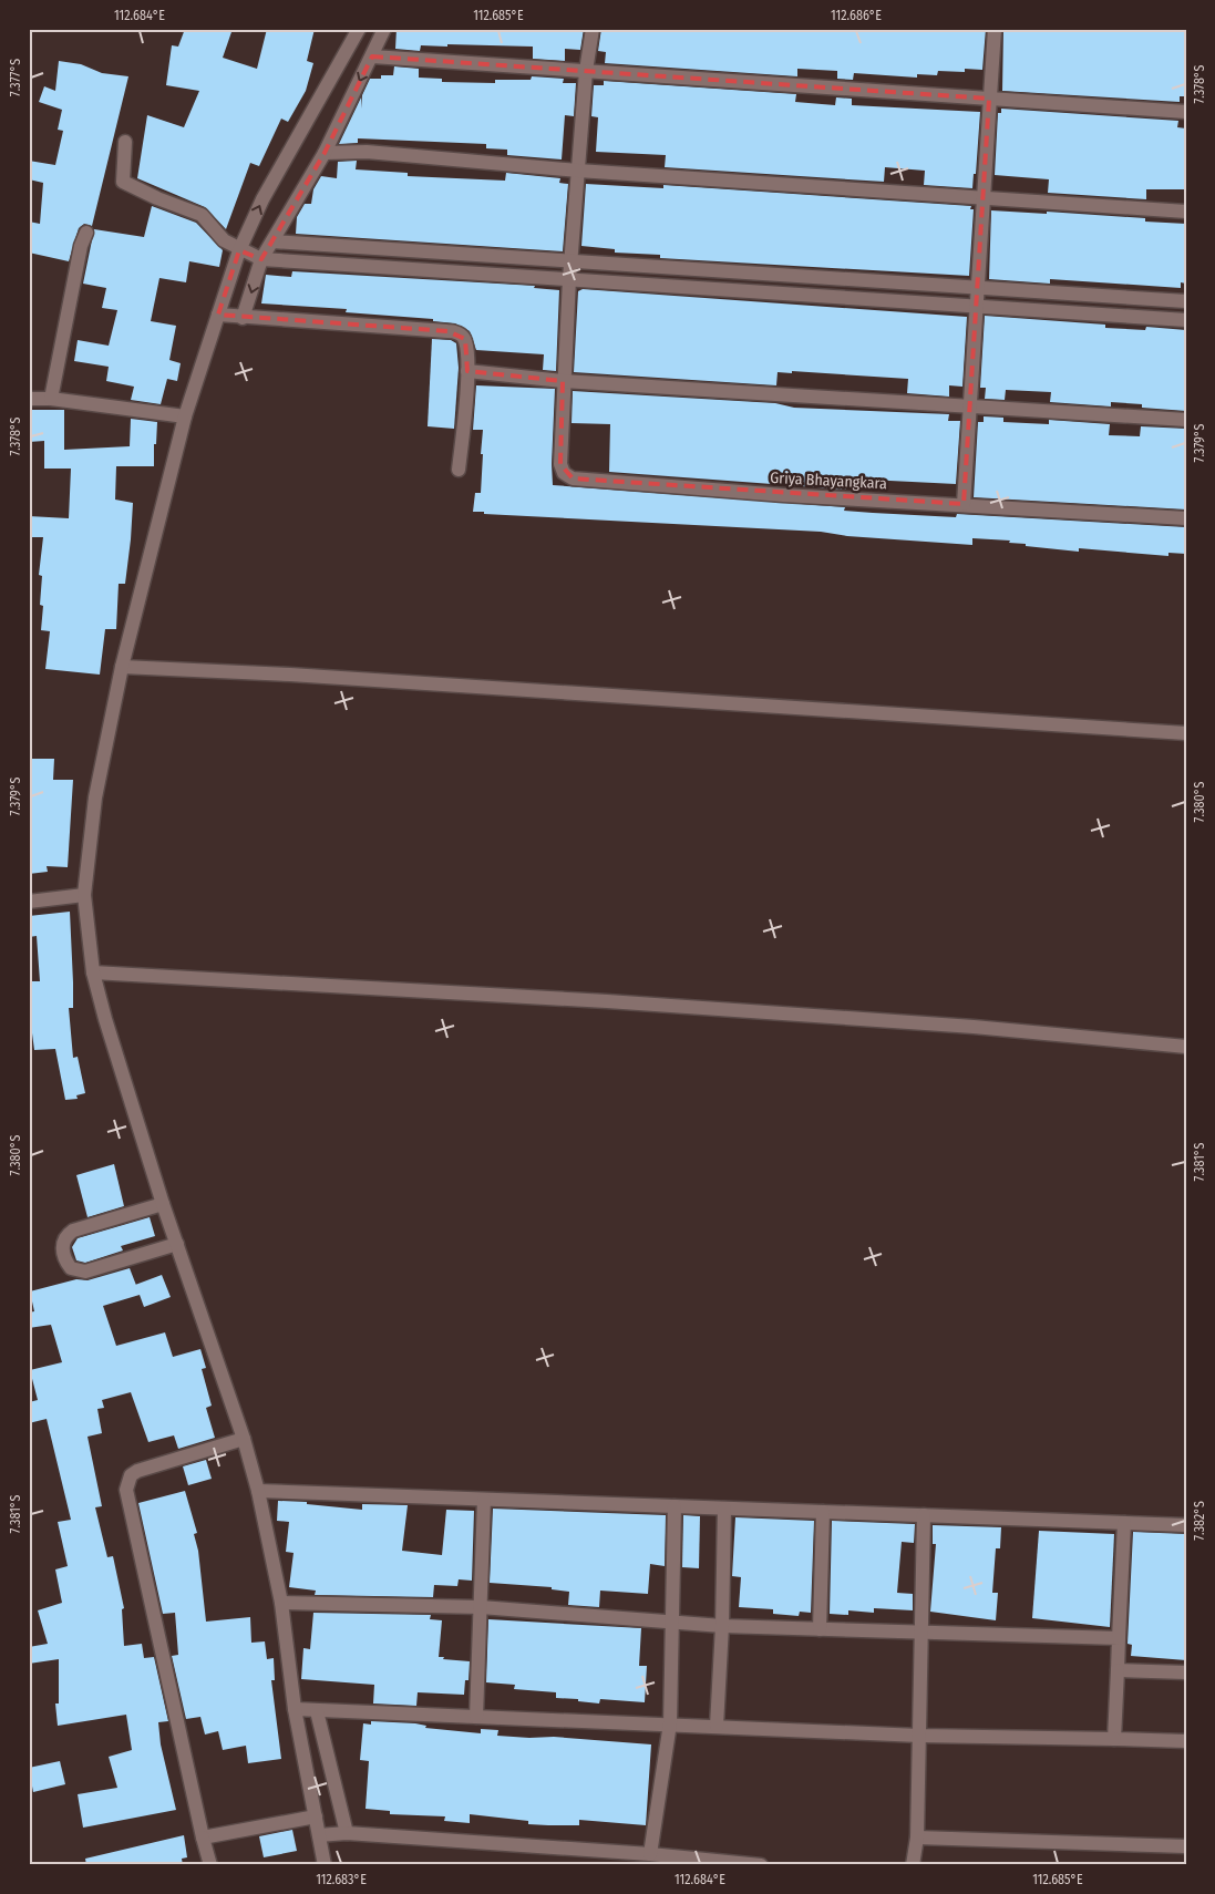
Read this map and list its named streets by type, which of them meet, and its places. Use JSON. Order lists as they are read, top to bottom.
{
  "streets": {
    "street": ["Griya Bhayangkara"]
  },
  "coordinates": [
    "112.684°E",
    "112.685°E",
    "112.686°E",
    "7.377°S",
    "7.378°S",
    "7.379°S",
    "7.380°S",
    "7.381°S",
    "7.382°S",
    "112.683°E"
  ]
}
